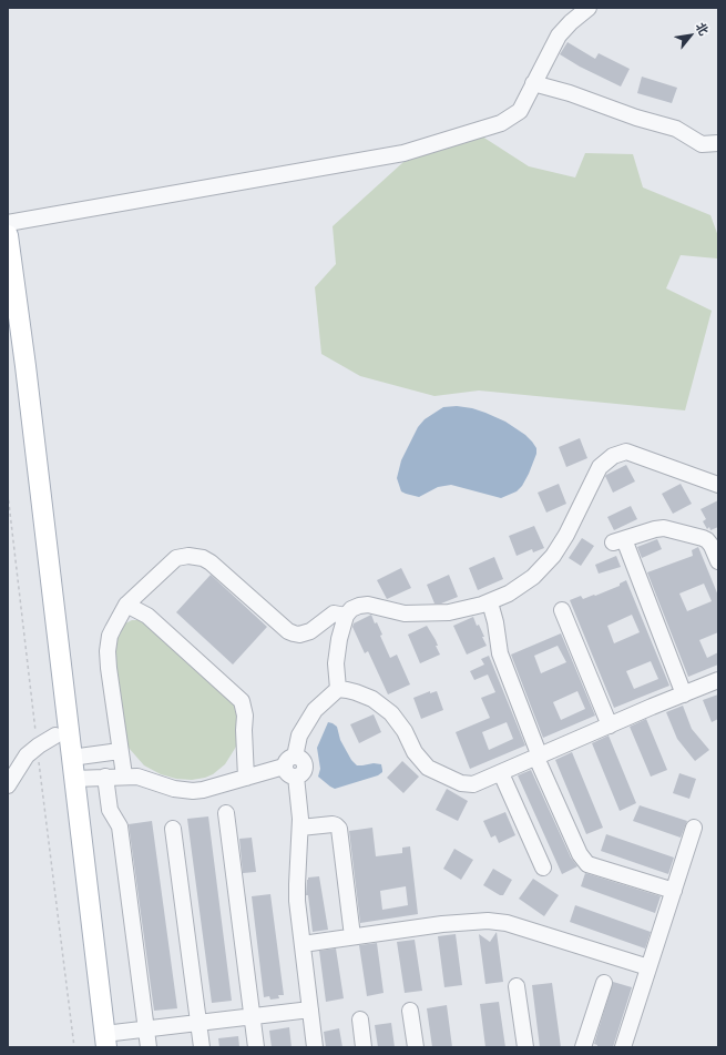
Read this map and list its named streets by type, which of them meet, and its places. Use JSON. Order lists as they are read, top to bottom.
{
  "north": "top right"
}
